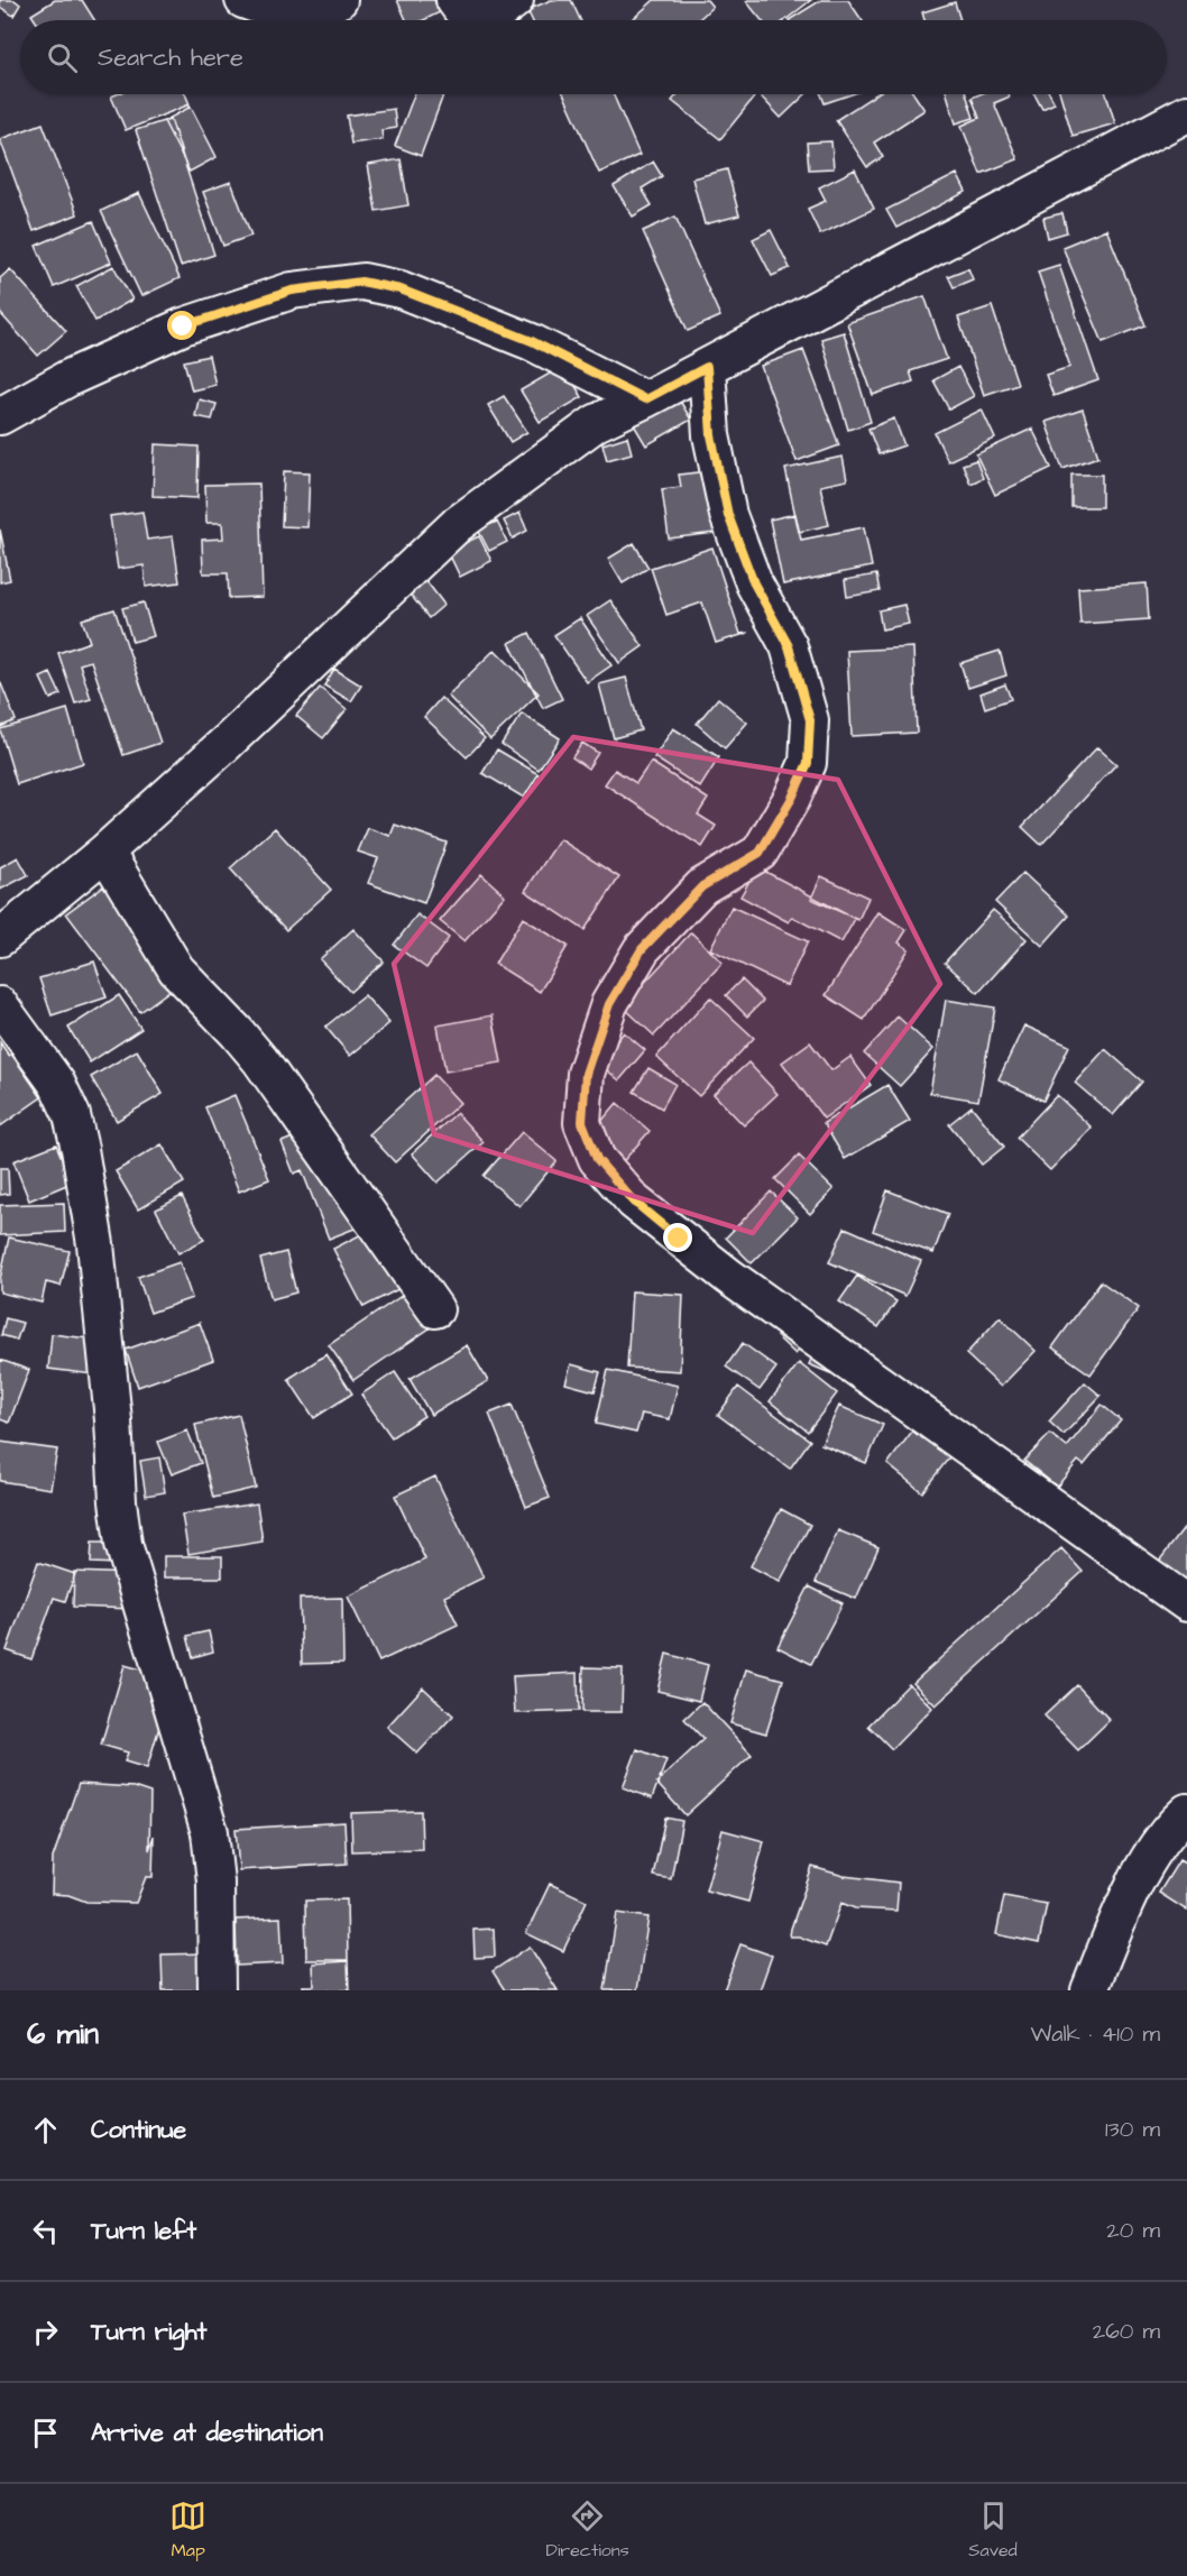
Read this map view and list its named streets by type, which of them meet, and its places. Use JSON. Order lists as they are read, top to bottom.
{
  "page": {
    "search": "Search here",
    "heading": ["6 min", "Walk · 410 m"],
    "list": [
      ["Continue", "130 m"],
      ["Turn left", "20 m"],
      ["Turn right", "260 m"],
      "Arrive at destination"
    ],
    "nav": ["Map", "Directions", "Saved"]
  }
}
